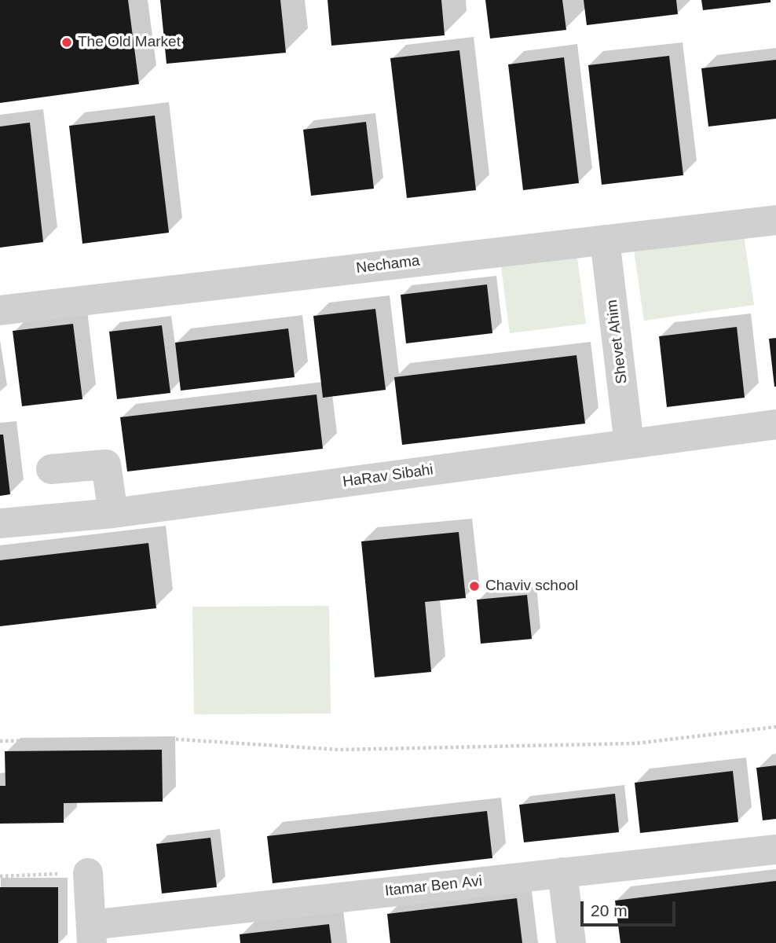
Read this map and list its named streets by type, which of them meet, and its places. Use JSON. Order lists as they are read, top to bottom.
{
  "streets": {
    "street": [
      "Nechama",
      "Shevet Ahim",
      "HaRav Sibahi",
      "Itamar Ben Avi"
    ]
  },
  "crossings": [
    ["Nechama", "Shevet Ahim"],
    ["Shevet Ahim", "HaRav Sibahi"]
  ],
  "places": ["The Old Market", "Chaviv school"],
  "scale_bar": "20 m"
}
